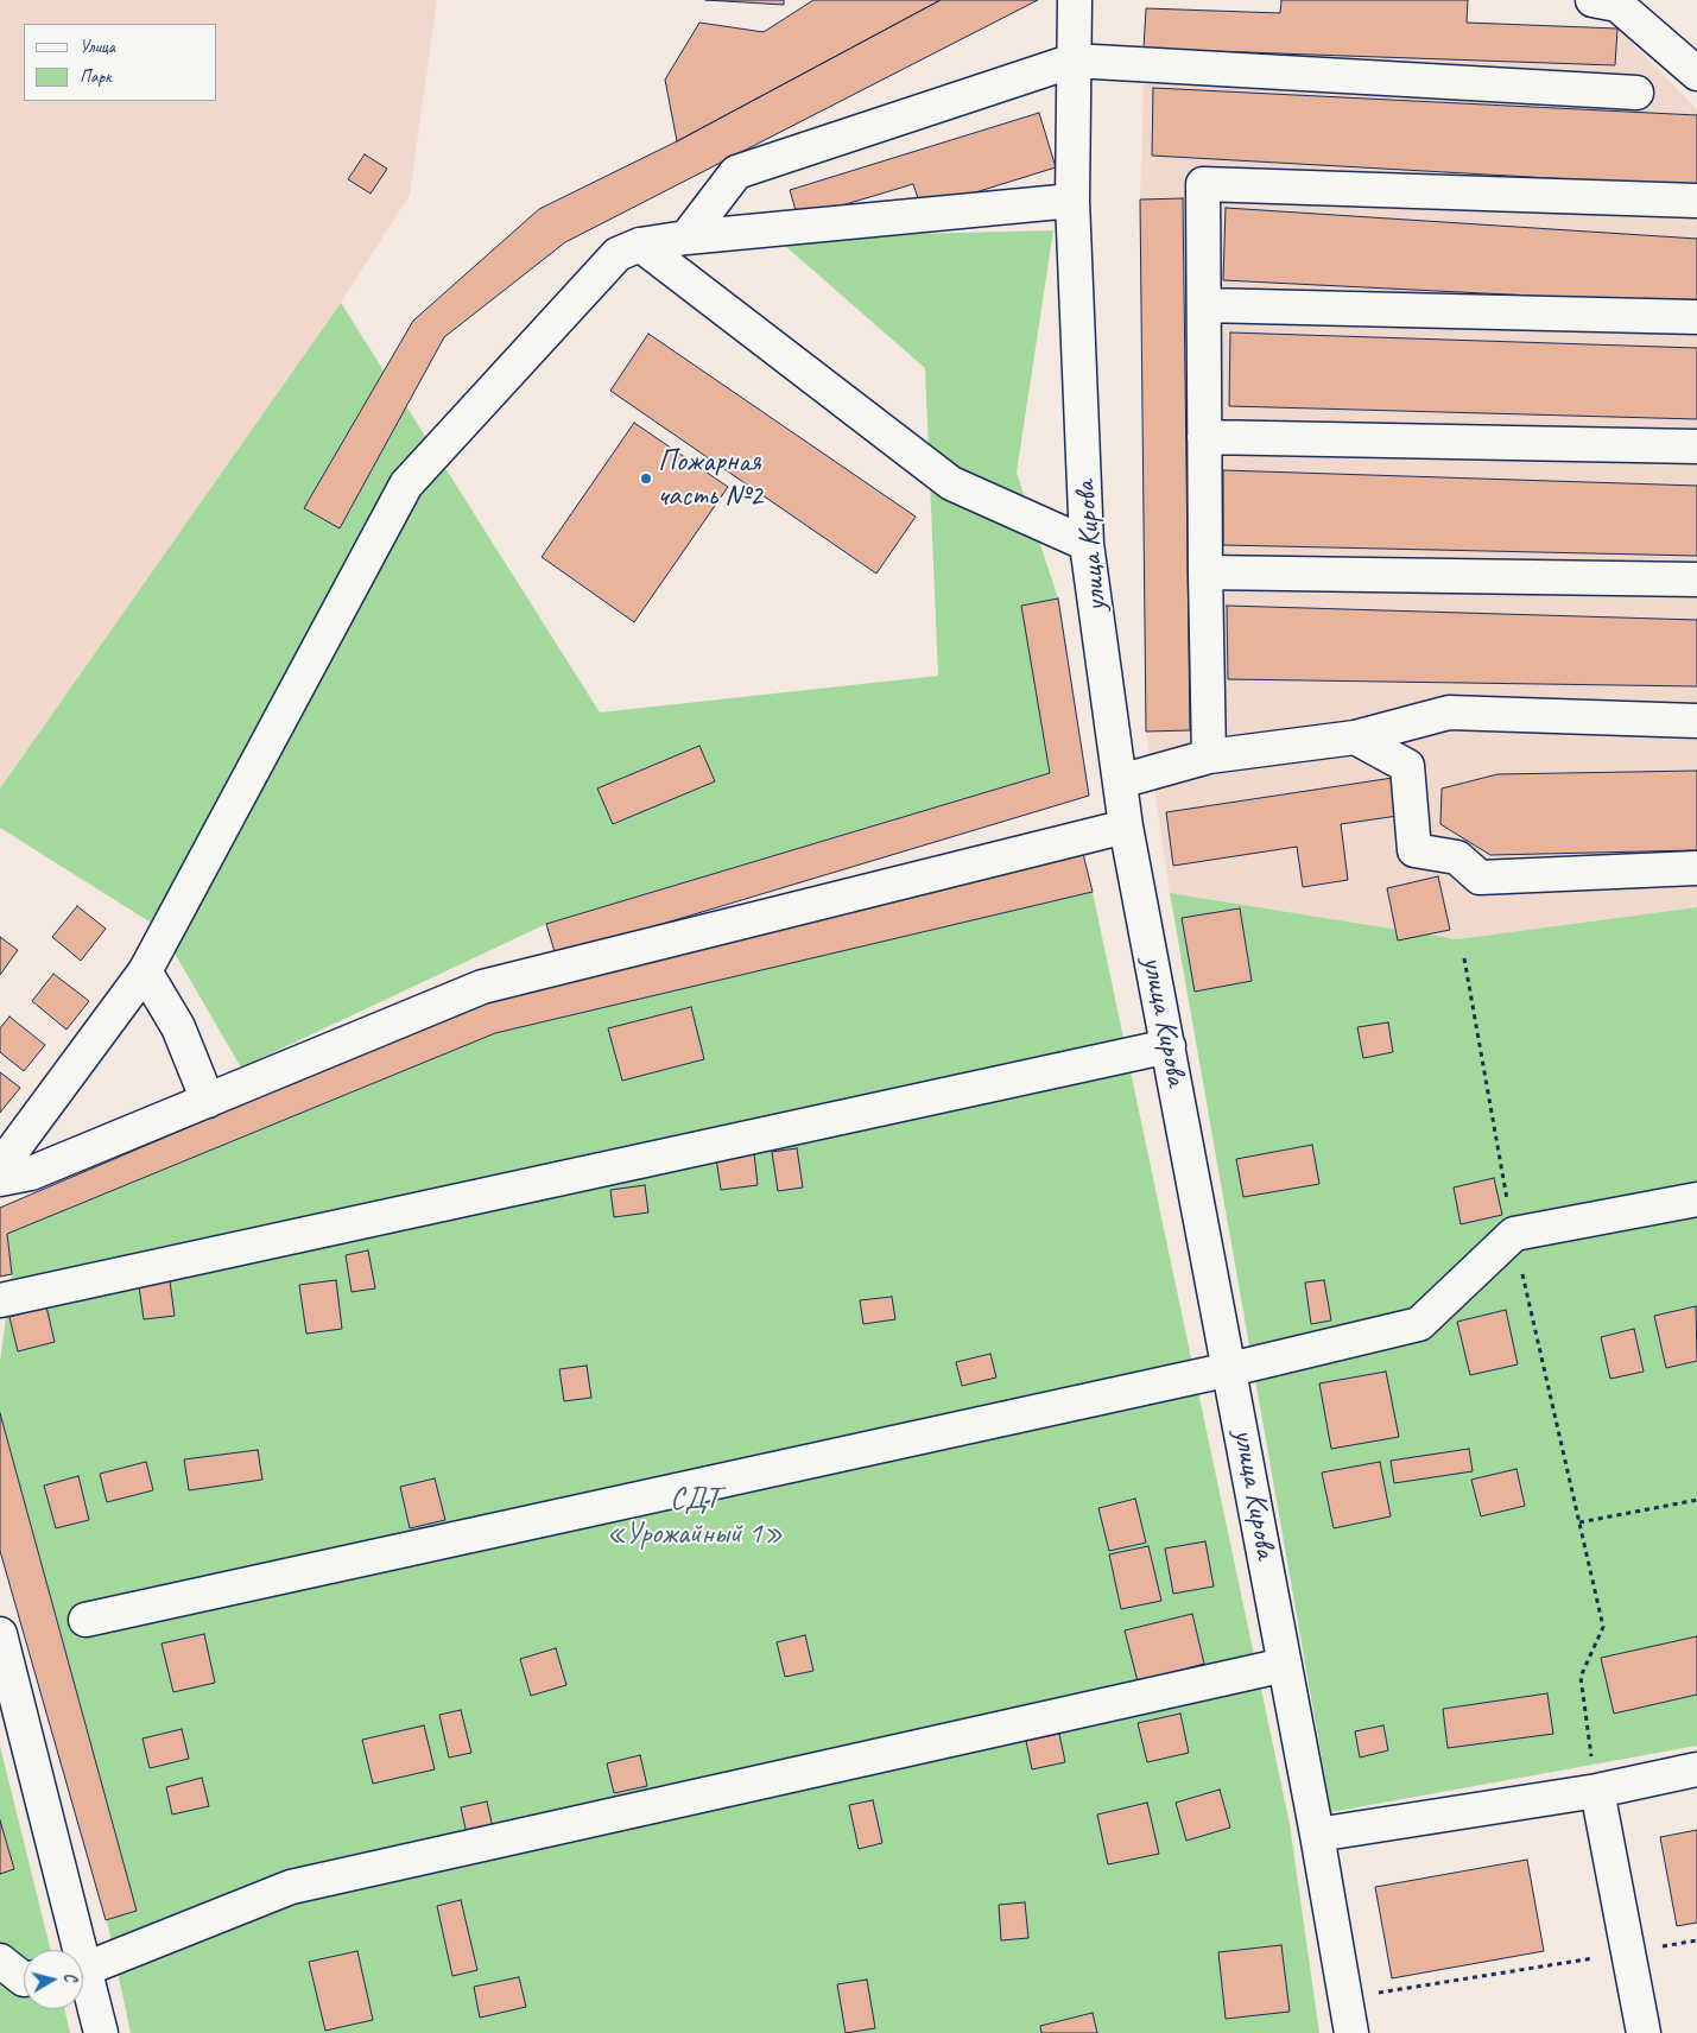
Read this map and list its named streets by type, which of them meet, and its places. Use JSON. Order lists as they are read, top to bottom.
{
  "streets": {
    "street": ["улица Кирова"]
  },
  "parks": ["СДТ «Урожайный 1»"],
  "places": ["Пожарная часть №2"],
  "legend": ["Улица", "Парк"],
  "north": "right"
}
